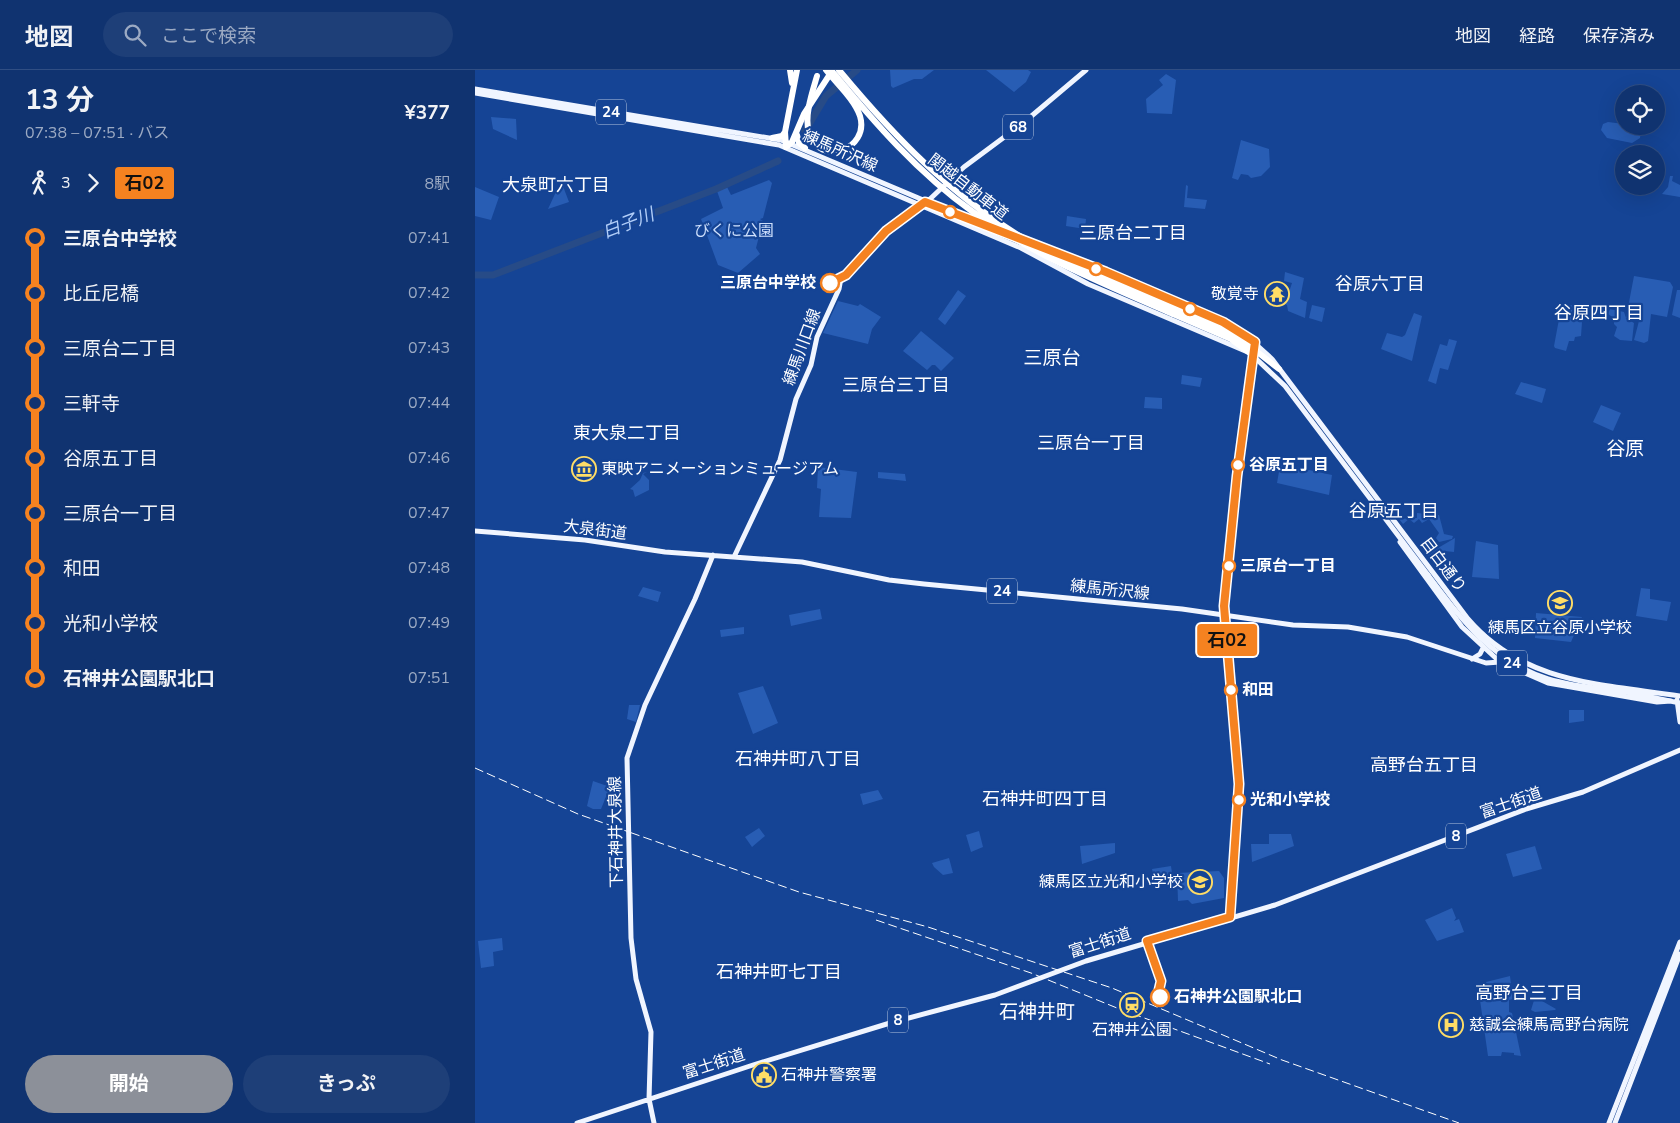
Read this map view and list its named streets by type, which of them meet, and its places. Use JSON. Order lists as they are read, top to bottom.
{
  "streets": {
    "highway": ["関越自動車道"],
    "main road": [
      "24",
      "68",
      "練馬所沢線",
      "練馬川口線",
      "大泉街道",
      "目白通り",
      "富士街道",
      "下石神井大泉線",
      "8"
    ]
  },
  "crossings": [
    ["24", "練馬所沢線"],
    ["24", "目白通り"],
    ["練馬所沢線", "関越自動車道"],
    ["練馬所沢線", "練馬川口線"],
    ["練馬所沢線", "大泉街道"],
    ["練馬所沢線", "目白通り"],
    ["練馬所沢線", "下石神井大泉線"],
    ["関越自動車道", "目白通り"],
    ["大泉街道", "下石神井大泉線"],
    ["富士街道", "下石神井大泉線"]
  ],
  "districts": [
    "大泉町六丁目",
    "三原台二丁目",
    "谷原六丁目",
    "谷原四丁目",
    "三原台",
    "三原台三丁目",
    "東大泉二丁目",
    "三原台一丁目",
    "谷原",
    "谷原五丁目",
    "石神井町八丁目",
    "高野台五丁目",
    "石神井町四丁目",
    "石神井町七丁目",
    "高野台三丁目",
    "石神井町"
  ],
  "water": ["白子川"],
  "parks": ["びくに公園"],
  "places": {
    "other": [
      "三原台中学校",
      "谷原五丁目",
      "三原台一丁目",
      "和田",
      "光和小学校",
      "石神井公園駅北口"
    ],
    "temple": ["敬覚寺"],
    "museum": ["東映アニメーションミュージアム"],
    "school or university": ["練馬区立谷原小学校", "練馬区立光和小学校"],
    "station": ["石神井公園"],
    "hospital": ["慈誠会練馬高野台病院"],
    "public building": ["石神井警察署"]
  },
  "lines": ["bus line 石02"],
  "page": {
    "header": "地図",
    "search": "ここで検索",
    "nav": ["地図", "経路", "保存済み"],
    "heading": ["13 分", "07:38 – 07:51 · バス", "¥377"],
    "on_map": "石02",
    "legs": ["3", "石02", "8駅"],
    "list": [
      {
        "name": "三原台中学校",
        "value": "07:41"
      },
      {
        "name": "比丘尼橋",
        "value": "07:42"
      },
      {
        "name": "三原台二丁目",
        "value": "07:43"
      },
      {
        "name": "三軒寺",
        "value": "07:44"
      },
      {
        "name": "谷原五丁目",
        "value": "07:46"
      },
      {
        "name": "三原台一丁目",
        "value": "07:47"
      },
      {
        "name": "和田",
        "value": "07:48"
      },
      {
        "name": "光和小学校",
        "value": "07:49"
      },
      {
        "name": "石神井公園駅北口",
        "value": "07:51"
      }
    ],
    "buttons": ["開始", "きっぷ"]
  }
}
